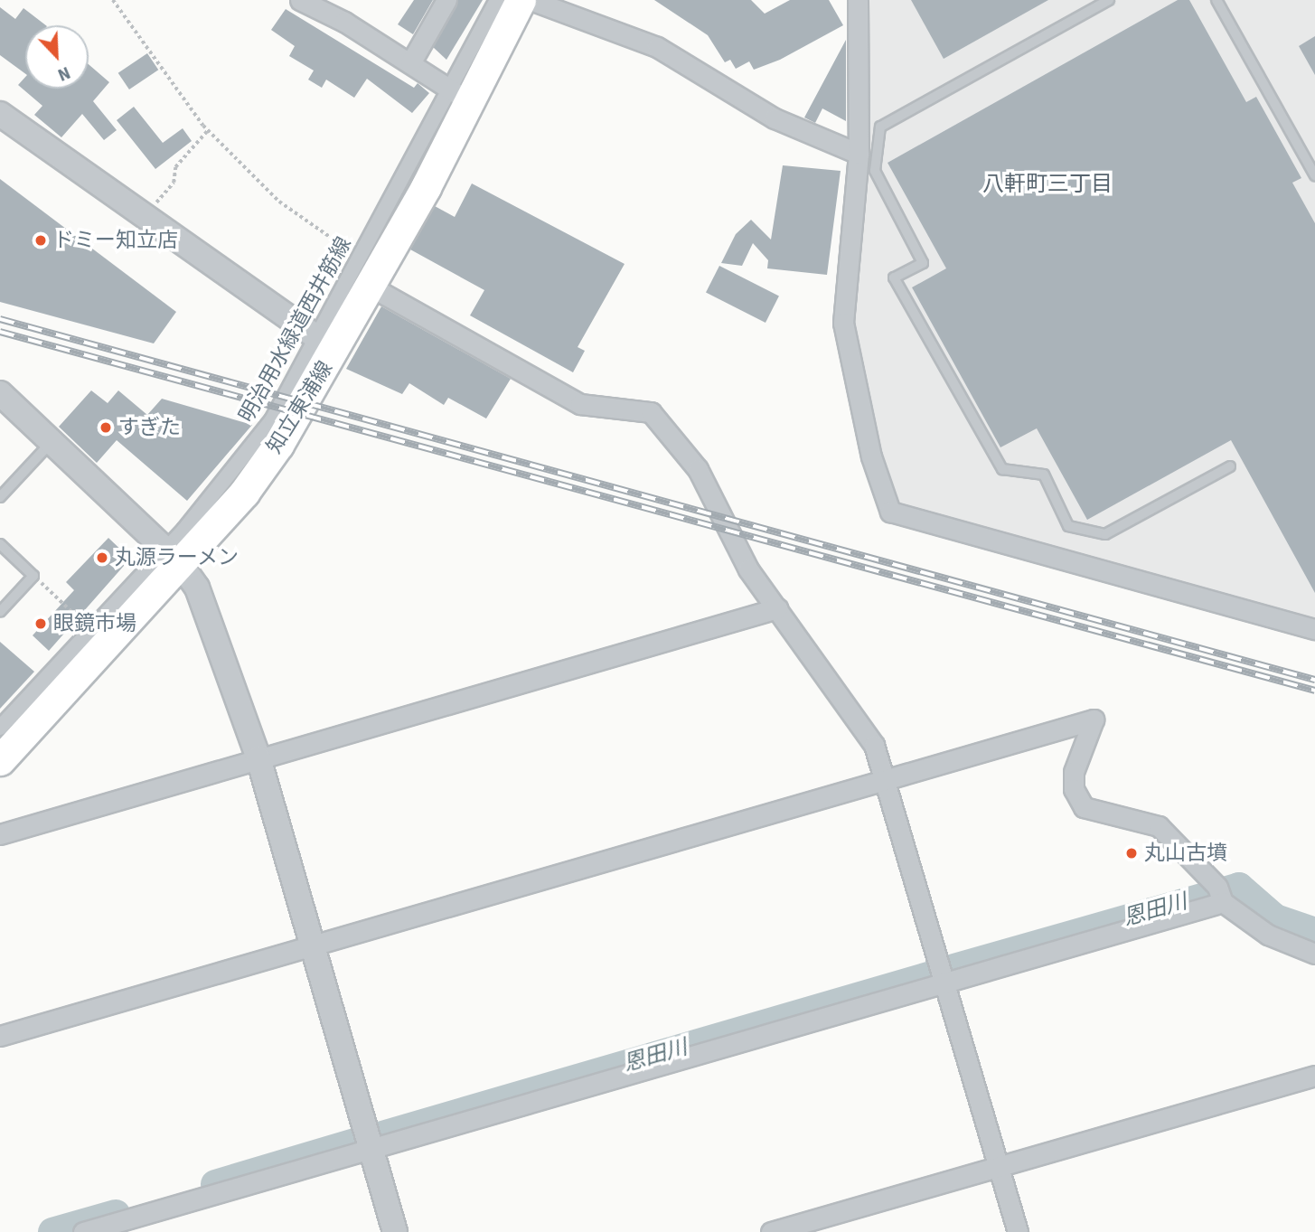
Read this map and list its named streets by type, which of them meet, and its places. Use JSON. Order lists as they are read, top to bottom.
{
  "streets": {
    "main road": ["知立東浦線"],
    "street": ["明治用水緑道西井筋線"]
  },
  "crossings": [
    ["明治用水緑道西井筋線", "知立東浦線"]
  ],
  "districts": ["八軒町三丁目"],
  "water": ["恩田川"],
  "places": [
    "ドミー知立店",
    "すぎた",
    "丸源ラーメン",
    "眼鏡市場",
    "丸山古墳"
  ],
  "north": "bottom right"
}
